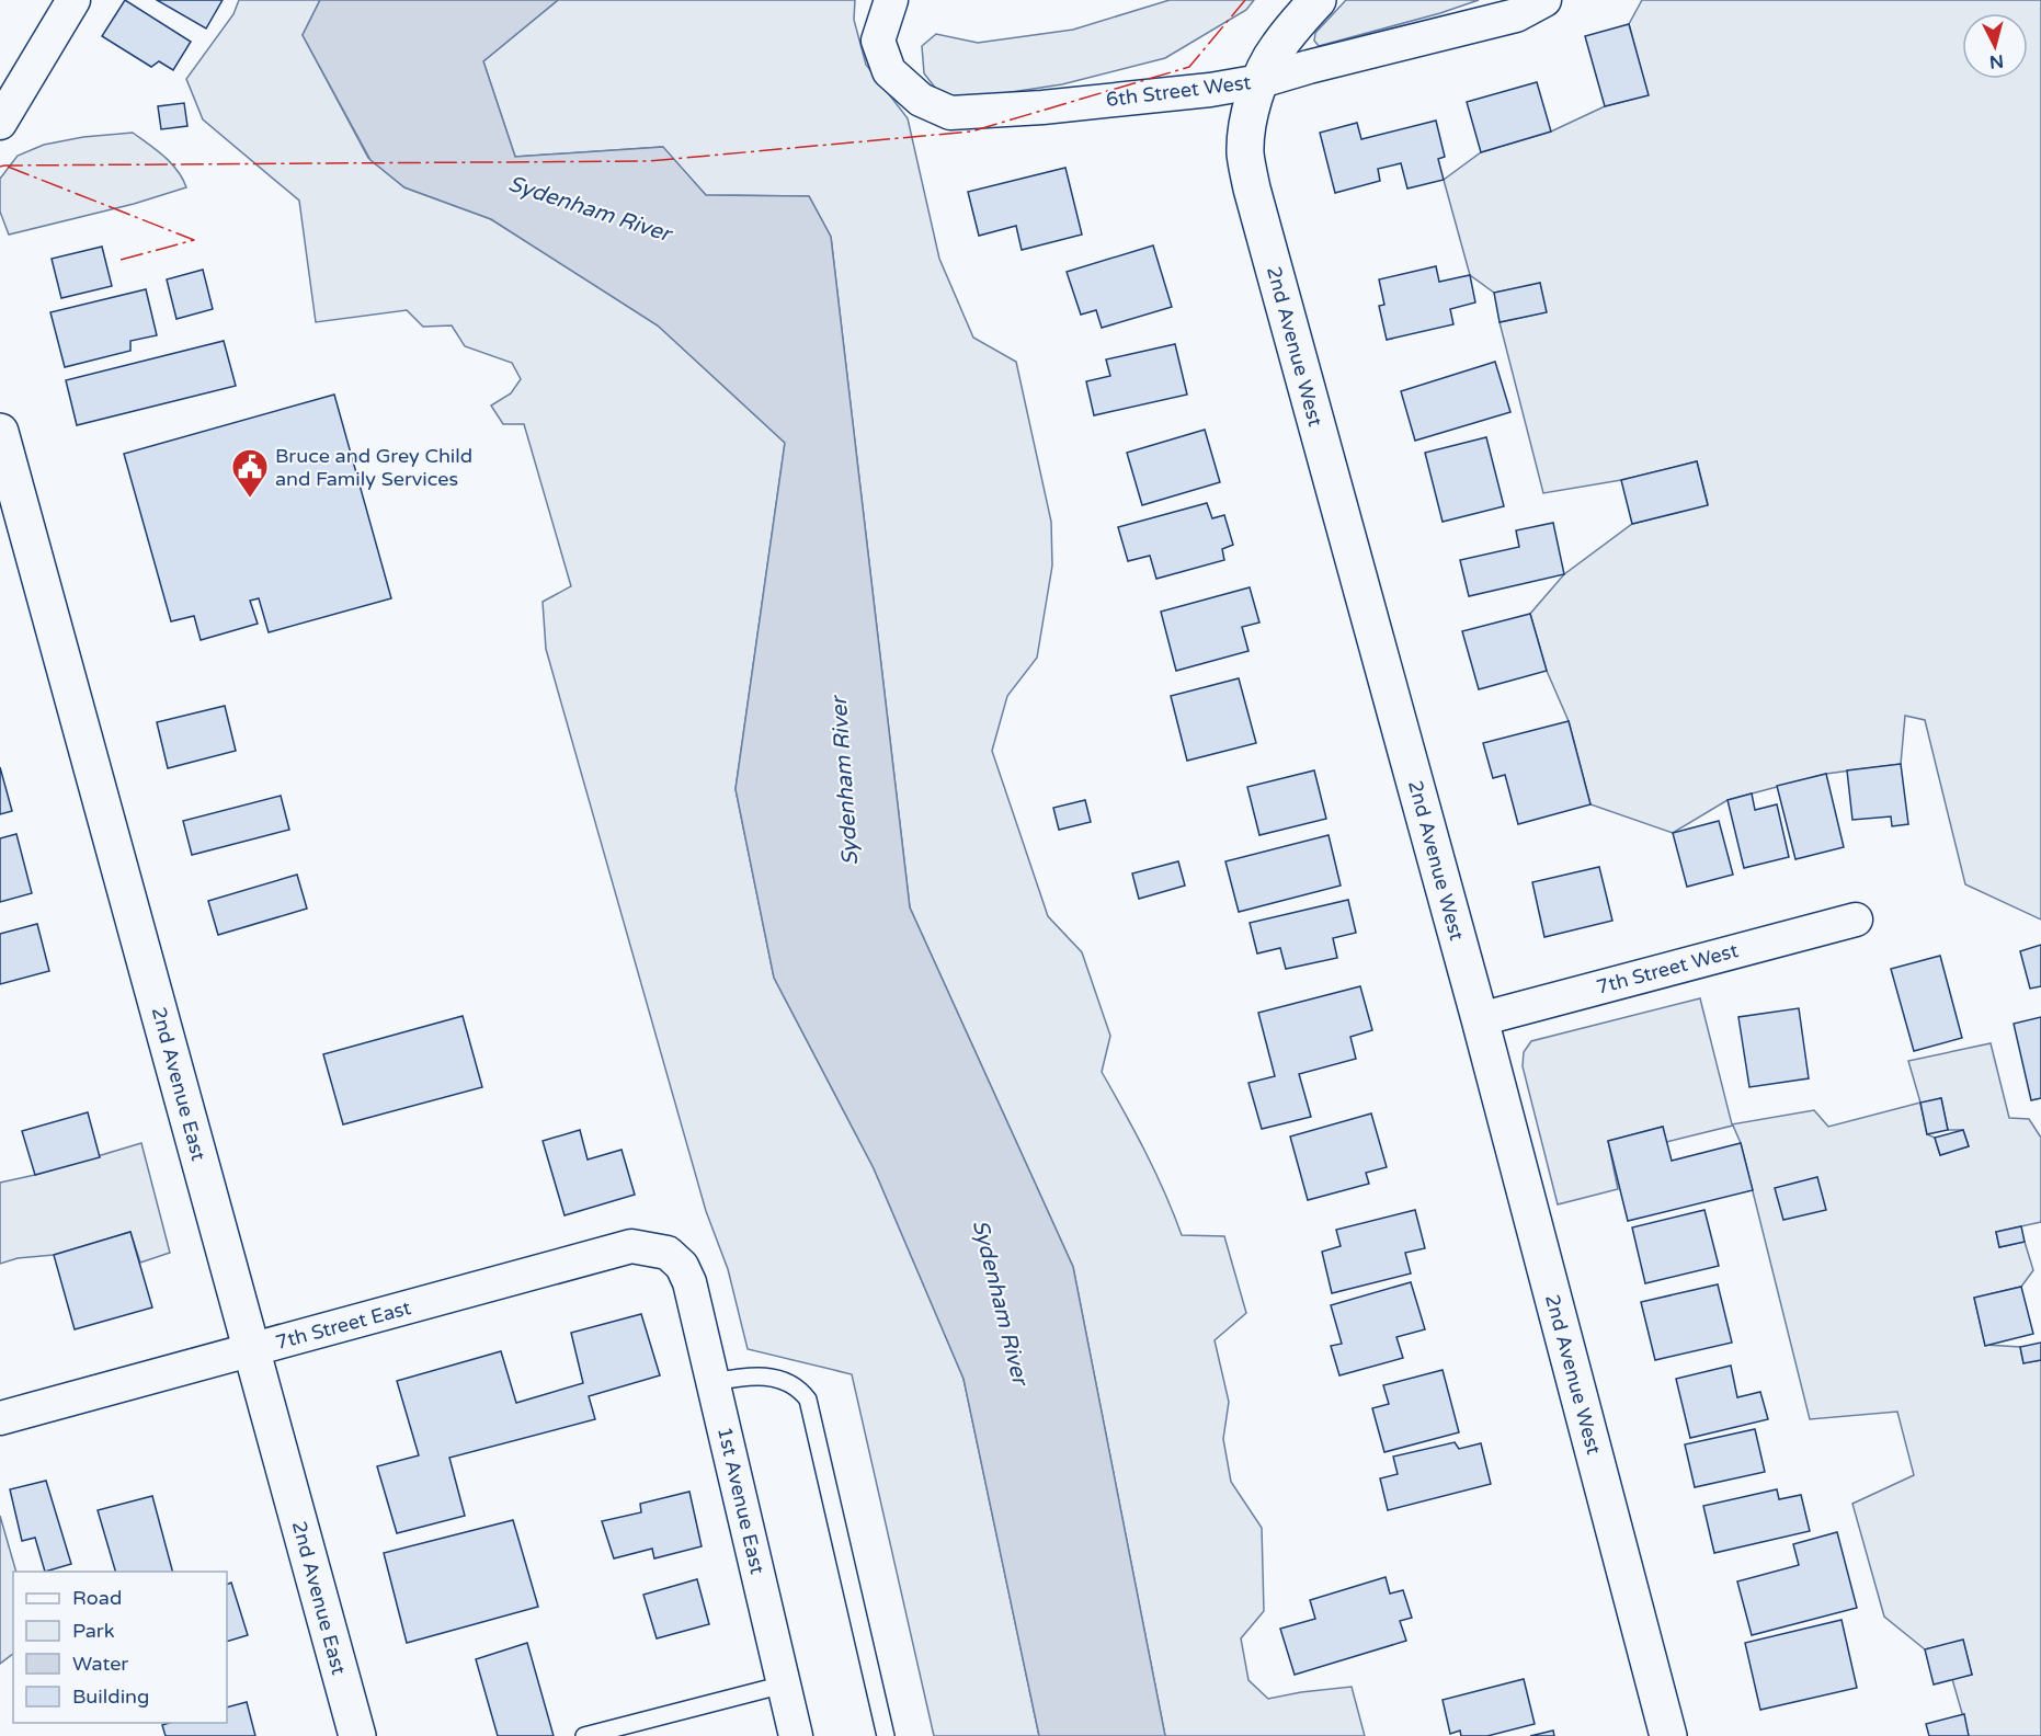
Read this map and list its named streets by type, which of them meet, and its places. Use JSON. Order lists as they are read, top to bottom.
{
  "streets": {
    "street": [
      "6th Street West",
      "2nd Avenue West",
      "7th Street West",
      "2nd Avenue East",
      "7th Street East",
      "1st Avenue East"
    ]
  },
  "crossings": [
    ["6th Street West", "2nd Avenue West"],
    ["2nd Avenue West", "7th Street West"],
    ["2nd Avenue East", "7th Street East"],
    ["7th Street East", "1st Avenue East"]
  ],
  "water": ["Sydenham River"],
  "places": {
    "public building": ["Bruce and Grey Child and Family Services"]
  },
  "legend": [
    "Road",
    "Park",
    "Water",
    "Building"
  ],
  "north": "bottom"
}
